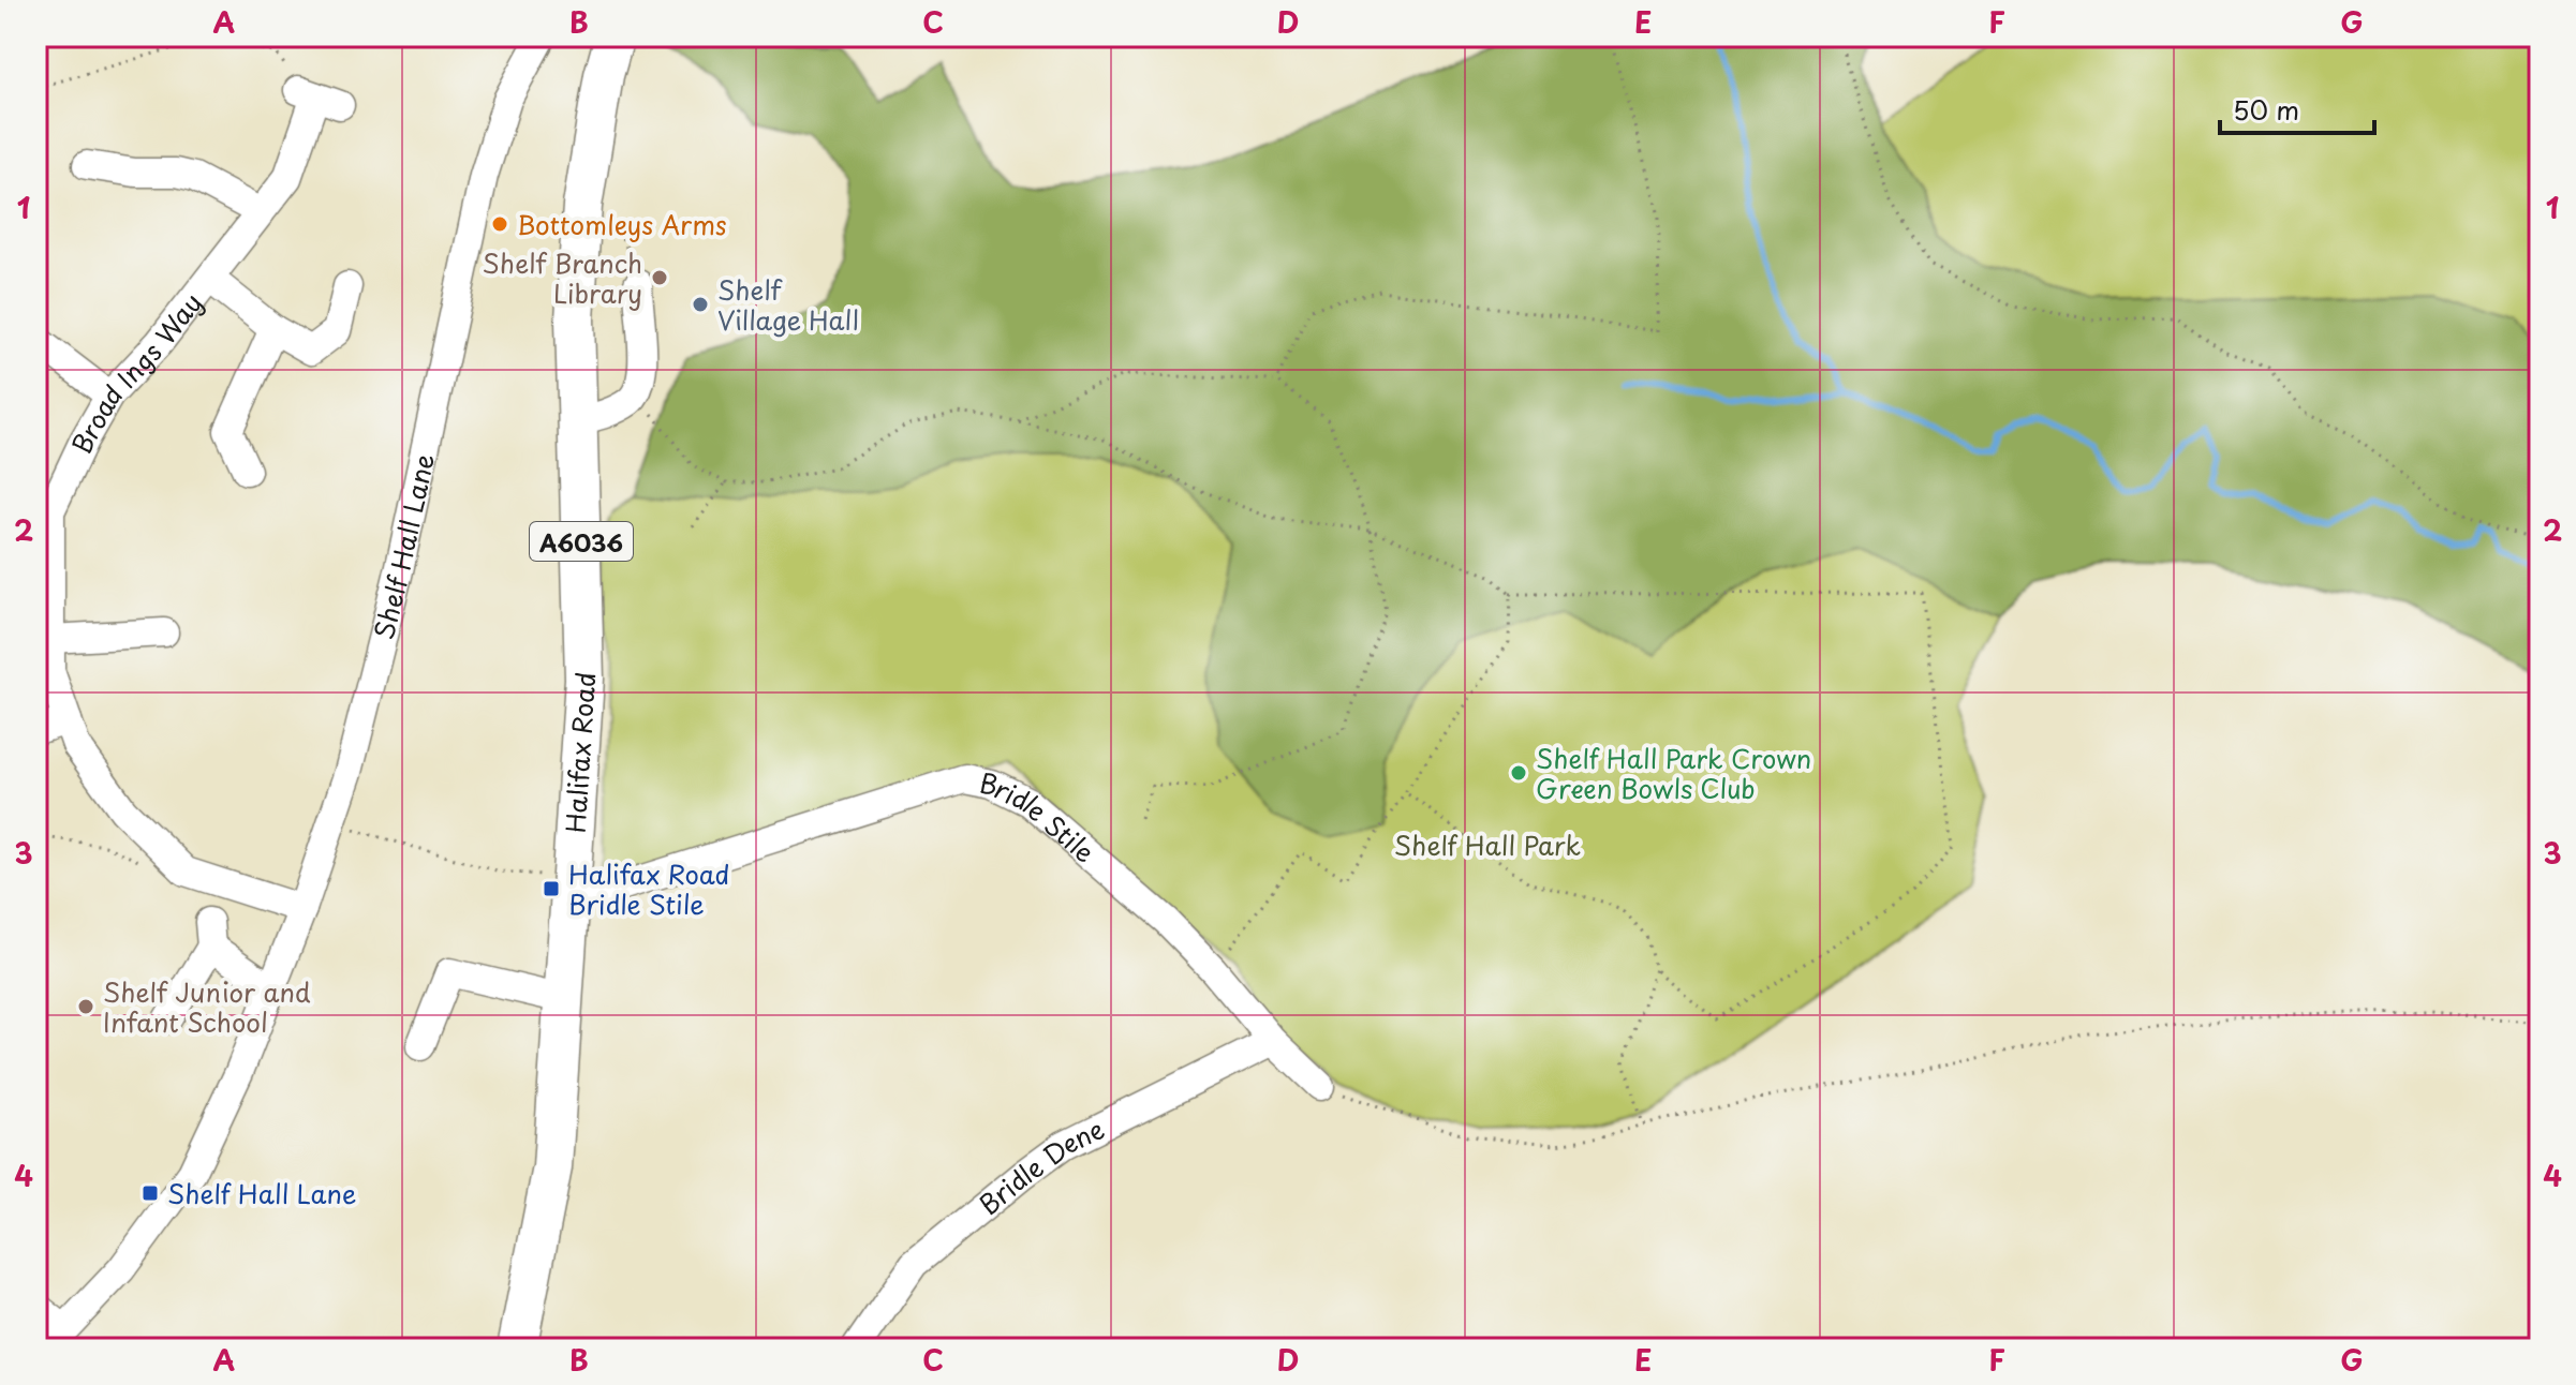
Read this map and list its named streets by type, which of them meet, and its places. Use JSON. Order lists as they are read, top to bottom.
{
  "streets": {
    "highway": ["A6036", "Halifax Road"],
    "street": [
      "Broad Ings Way",
      "Shelf Hall Lane",
      "Bridle Stile",
      "Bridle Dene"
    ]
  },
  "crossings": [
    ["Broad Ings Way", "Shelf Hall Lane"],
    ["A6036", "Halifax Road"],
    ["Halifax Road", "Bridle Stile"],
    ["Bridle Stile", "Bridle Dene"]
  ],
  "parks": ["Shelf Hall Park"],
  "places": {
    "other": [
      "Bottomleys Arms",
      "Shelf Branch Library",
      "Shelf Village Hall",
      "Shelf Hall Park Crown Green Bowls Club",
      "Shelf Junior and Infant School"
    ],
    "transit": ["Halifax Road Bridle Stile", "Shelf Hall Lane"]
  },
  "scale_bar": "50 m",
  "grid": {
    "columns": [
      "A",
      "B",
      "C",
      "D",
      "E",
      "F",
      "G"
    ],
    "rows": [
      "1",
      "2",
      "3",
      "4"
    ]
  }
}
